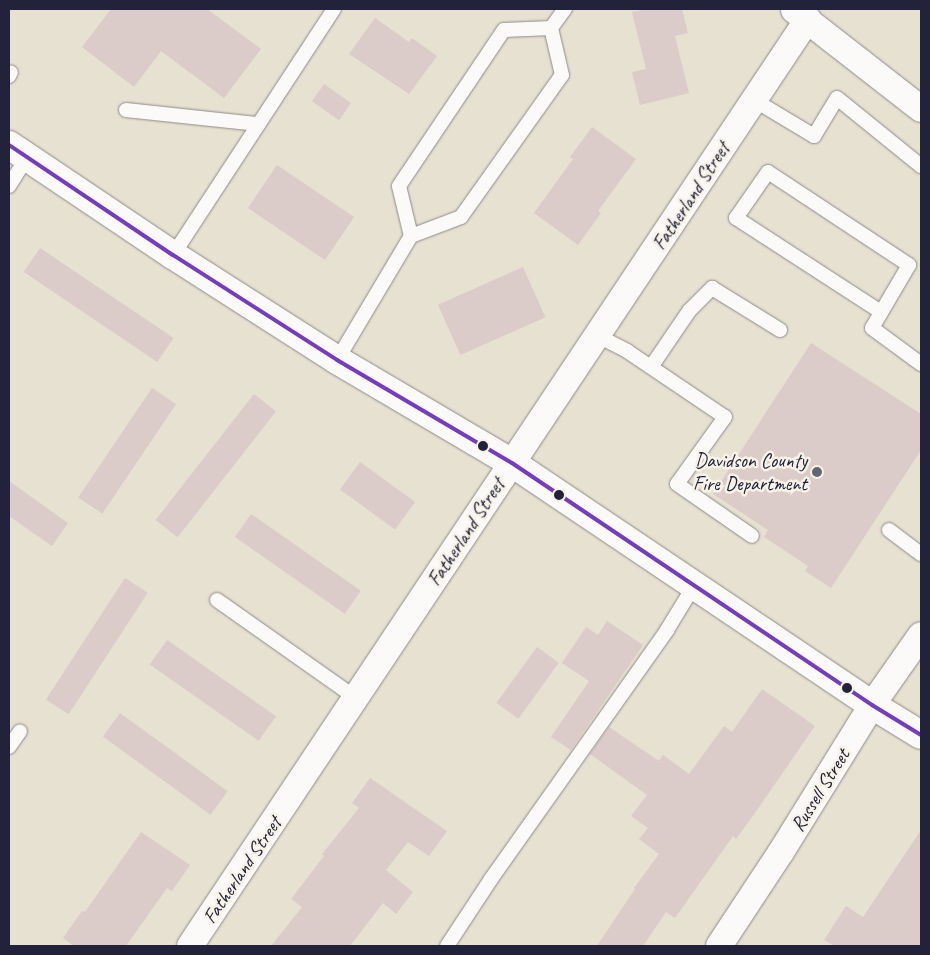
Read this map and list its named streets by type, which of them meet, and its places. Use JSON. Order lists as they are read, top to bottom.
{
  "streets": {
    "street": ["Fatherland Street", "Russell Street"]
  },
  "places": ["Davidson County Fire Department"]
}
